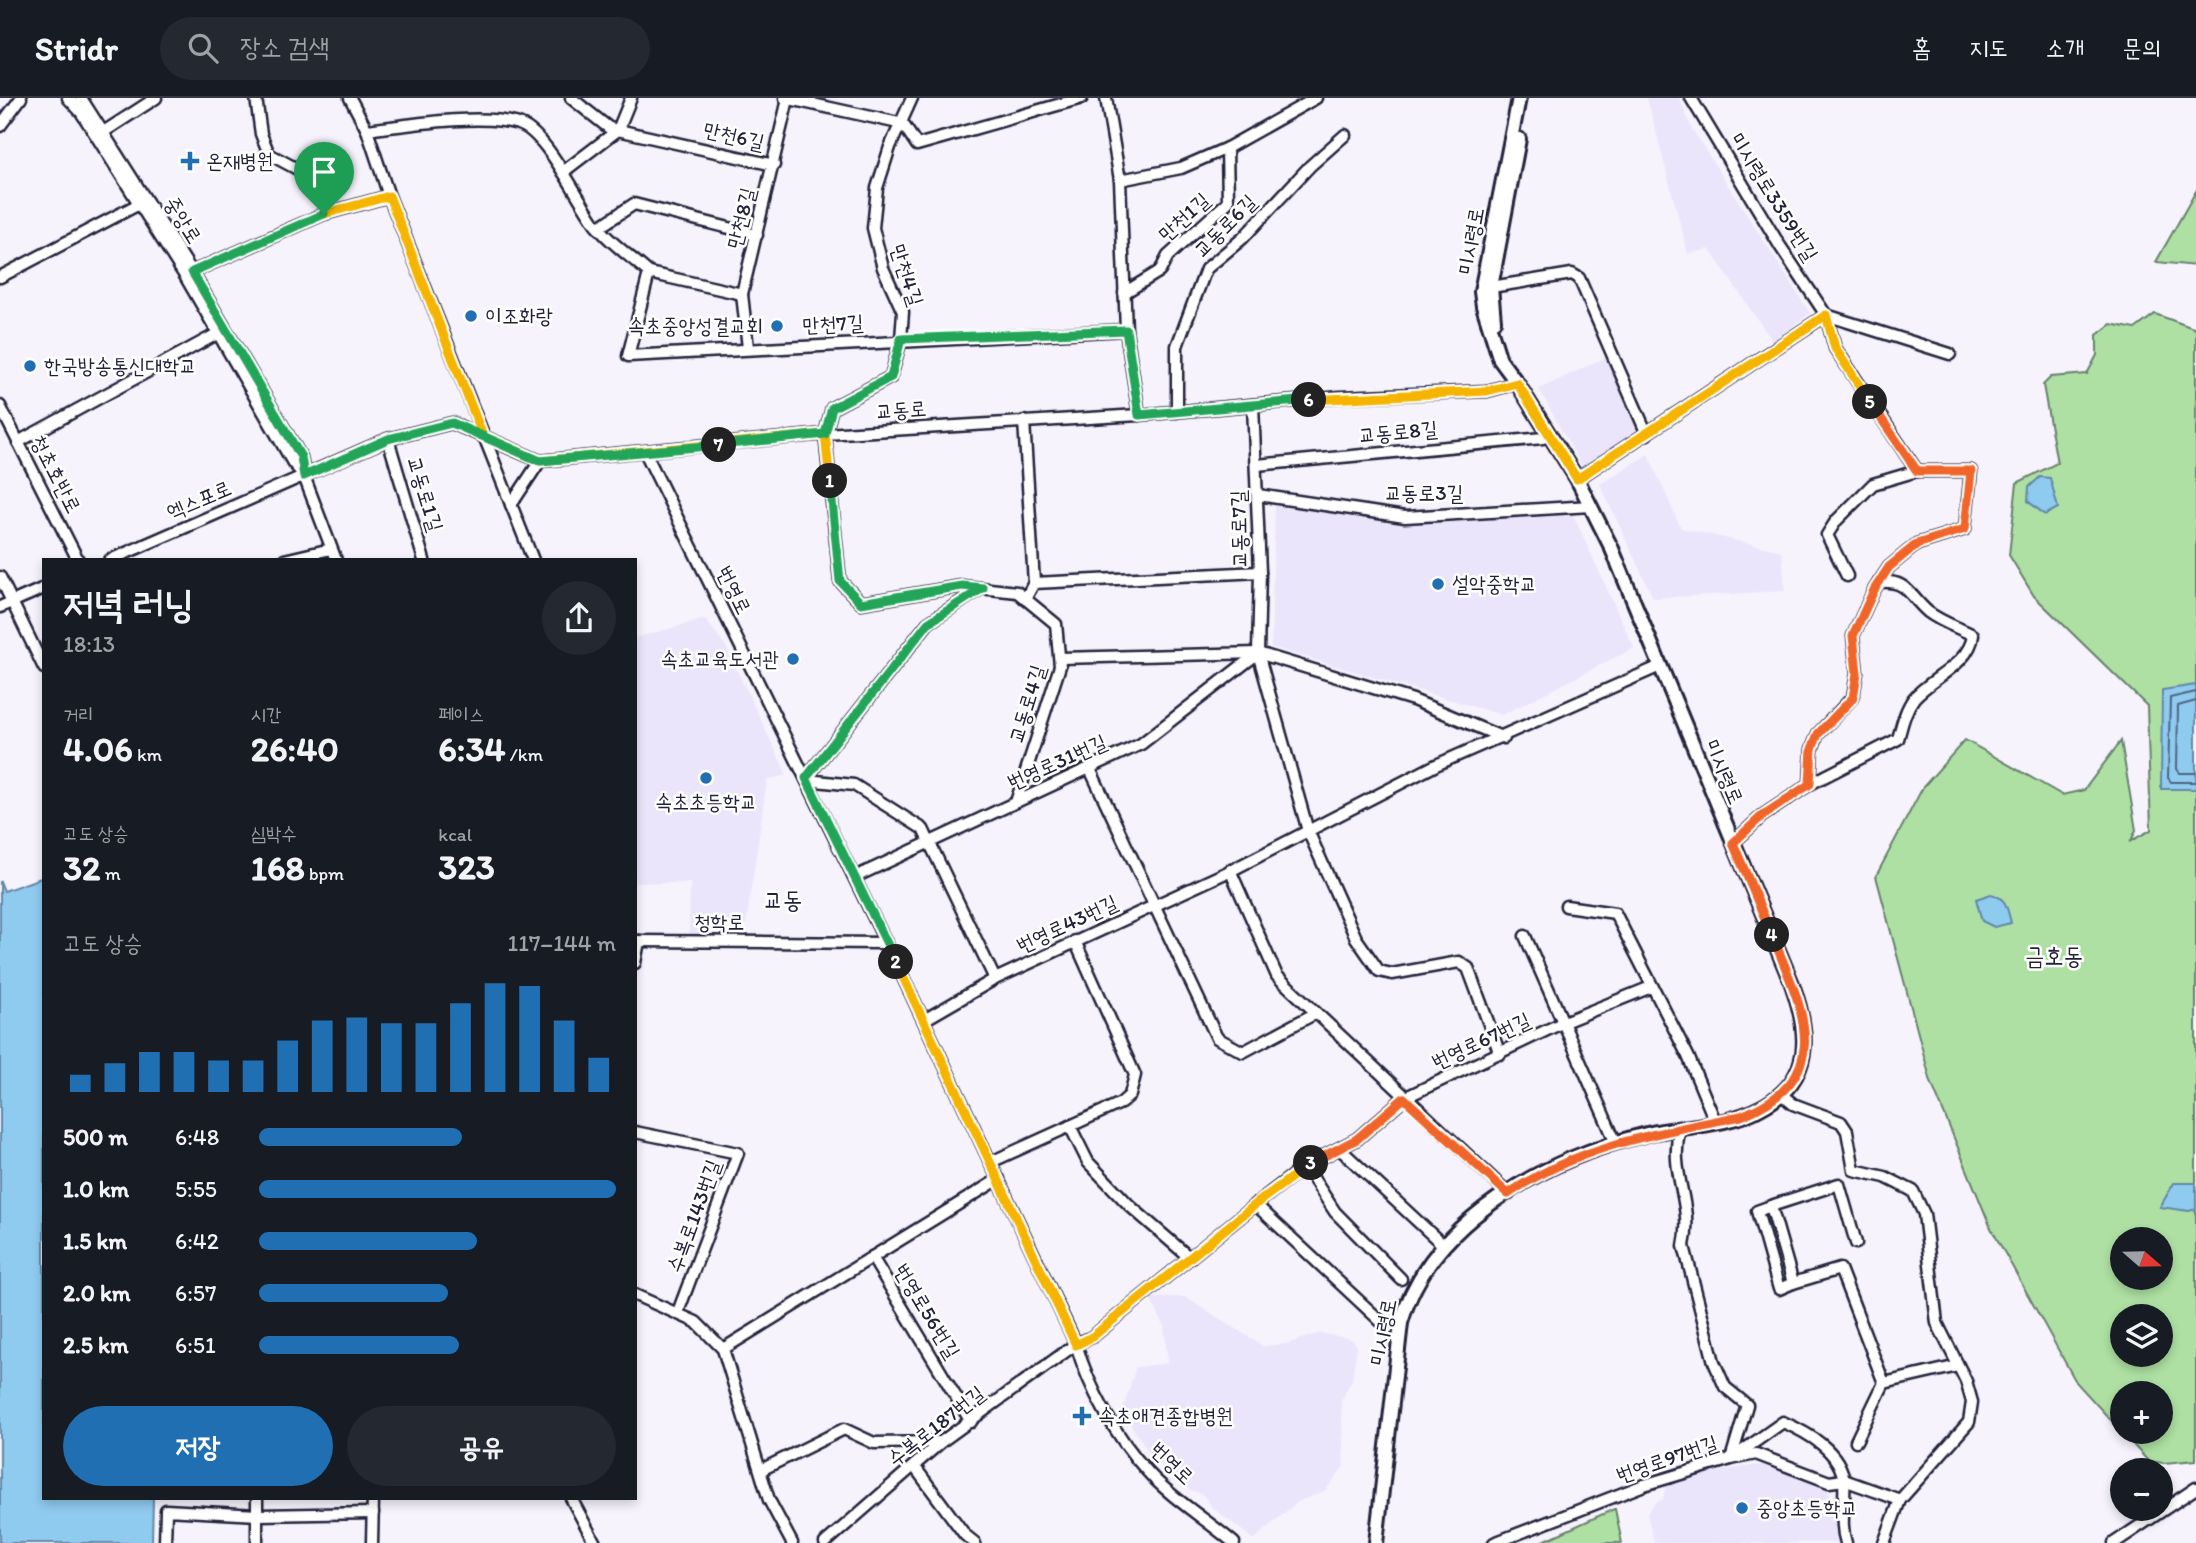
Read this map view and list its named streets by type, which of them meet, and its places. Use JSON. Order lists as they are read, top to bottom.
{
  "streets": {
    "main road": ["미시령로"],
    "street": [
      "만천6길",
      "미시령로3359번길",
      "만천1길",
      "만천8길",
      "중앙로",
      "교동로6길",
      "만천4길",
      "만천7길",
      "교동로",
      "교동로8길",
      "청초호반로",
      "교동로3길",
      "교동로1길",
      "엑스포로",
      "교동로7길",
      "번영로",
      "교동로4길",
      "번영로31번길",
      "청학로",
      "번영로43번길",
      "번영로67번길",
      "수복로143번길",
      "번영로56번길",
      "수복로187번길",
      "번영로97번길"
    ]
  },
  "crossings": [
    ["만천6길", "만천8길"],
    ["만천1길", "만천7길"],
    ["만천1길", "교동로"],
    ["만천8길", "만천7길"],
    ["중앙로", "교동로"],
    ["중앙로", "엑스포로"],
    ["교동로6길", "교동로"],
    ["미시령로", "교동로"],
    ["미시령로", "교동로3길"],
    ["미시령로", "번영로43번길"],
    ["만천4길", "만천7길"],
    ["만천4길", "교동로"],
    ["교동로", "교동로1길"],
    ["교동로", "엑스포로"],
    ["교동로", "교동로7길"],
    ["교동로", "번영로"],
    ["교동로8길", "교동로7길"],
    ["교동로3길", "교동로7길"],
    ["교동로7길", "번영로31번길"],
    ["교동로7길", "번영로43번길"],
    ["교동로7길", "번영로67번길"],
    ["번영로", "번영로31번길"],
    ["번영로", "청학로"],
    ["번영로", "번영로43번길"],
    ["번영로", "번영로67번길"],
    ["번영로", "번영로56번길"],
    ["번영로", "수복로187번길"],
    ["교동로4길", "번영로31번길"],
    ["번영로67번길", "수복로187번길"],
    ["번영로56번길", "수복로187번길"]
  ],
  "districts": ["교동", "금호동"],
  "places": {
    "health": ["온재병원", "속초애견종합병원"],
    "other": [
      "이조화랑",
      "속초중앙성결교회",
      "한국방송통신대학교",
      "설악중학교",
      "속초교육도서관",
      "속초초등학교",
      "중앙초등학교"
    ]
  },
  "north": "right",
  "page": {
    "header": "Stridr",
    "search": "장소 검색",
    "nav": [
      "홈",
      "지도",
      "소개",
      "문의"
    ],
    "pins": [
      "6",
      "5",
      "7",
      "1",
      "4",
      "2",
      "3"
    ],
    "heading": ["저녁 러닝", "18:13"],
    "stats": [
      ["거리", "4.06 km"],
      ["시간", "26:40"],
      ["페이스", "6:34 /km"],
      ["고도 상승", "32 m"],
      ["심박수", "168 bpm"],
      ["kcal", "323"]
    ],
    "chart": ["고도 상승", "117–144 m"],
    "list": [
      {
        "name": "500 m",
        "note": "6:48"
      },
      {
        "name": "1.0 km",
        "note": "5:55"
      },
      {
        "name": "1.5 km",
        "note": "6:42"
      },
      {
        "name": "2.0 km",
        "note": "6:57"
      },
      {
        "name": "2.5 km",
        "note": "6:51"
      }
    ],
    "map_buttons": ["+", "−"],
    "buttons": ["저장", "공유"]
  }
}
